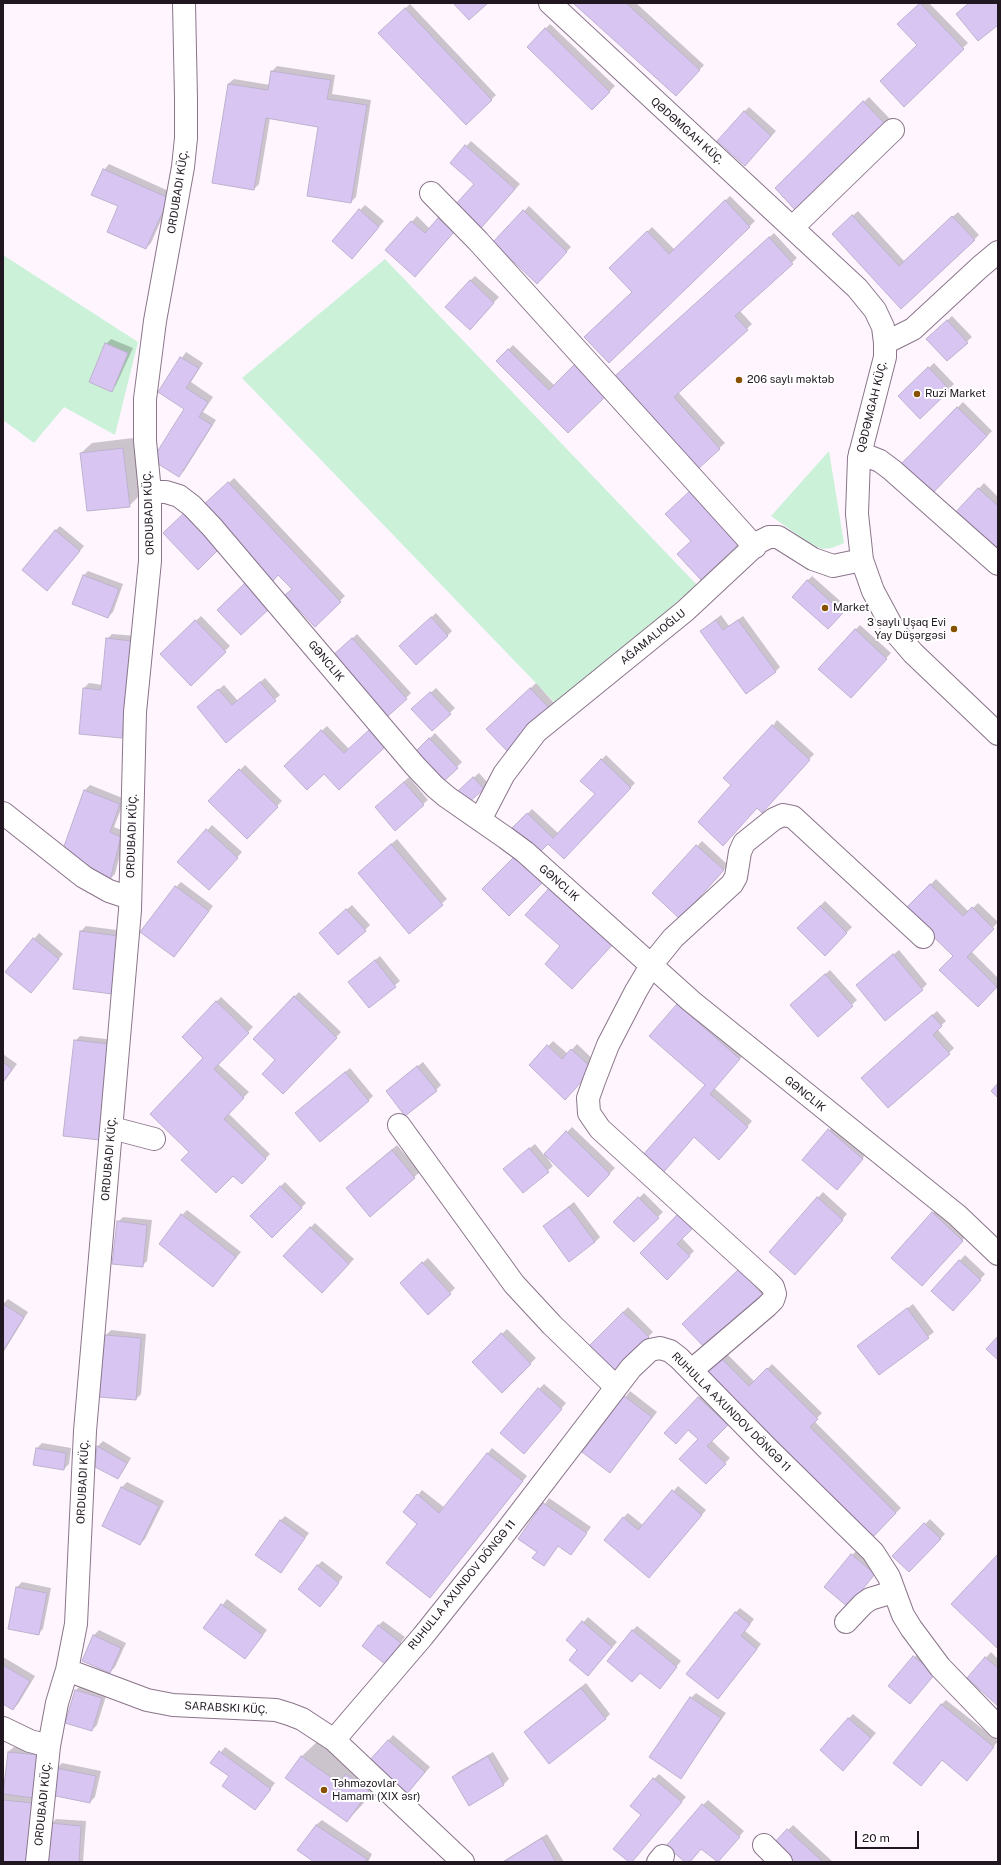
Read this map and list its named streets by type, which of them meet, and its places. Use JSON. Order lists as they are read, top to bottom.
{
  "streets": {
    "street": [
      "QƏDƏMGAH KÜÇ.",
      "ORDUBADI KÜÇ.",
      "GƏNCLIK",
      "RUHULLA AXUNDOV DÖNGƏ 11",
      "SARABSKI KÜÇ."
    ]
  },
  "crossings": [
    ["ORDUBADI KÜÇ.", "GƏNCLIK"],
    ["ORDUBADI KÜÇ.", "SARABSKI KÜÇ."],
    ["RUHULLA AXUNDOV DÖNGƏ 11", "SARABSKI KÜÇ."]
  ],
  "places": [
    "206 saylı məktəb",
    "Ruzi Market",
    "Market",
    "3 saylı Uşaq Evi Yay Düşərgəsi",
    "Təhməzovlar Hamamı (XIX əsr)"
  ],
  "scale_bar": "20 m"
}
